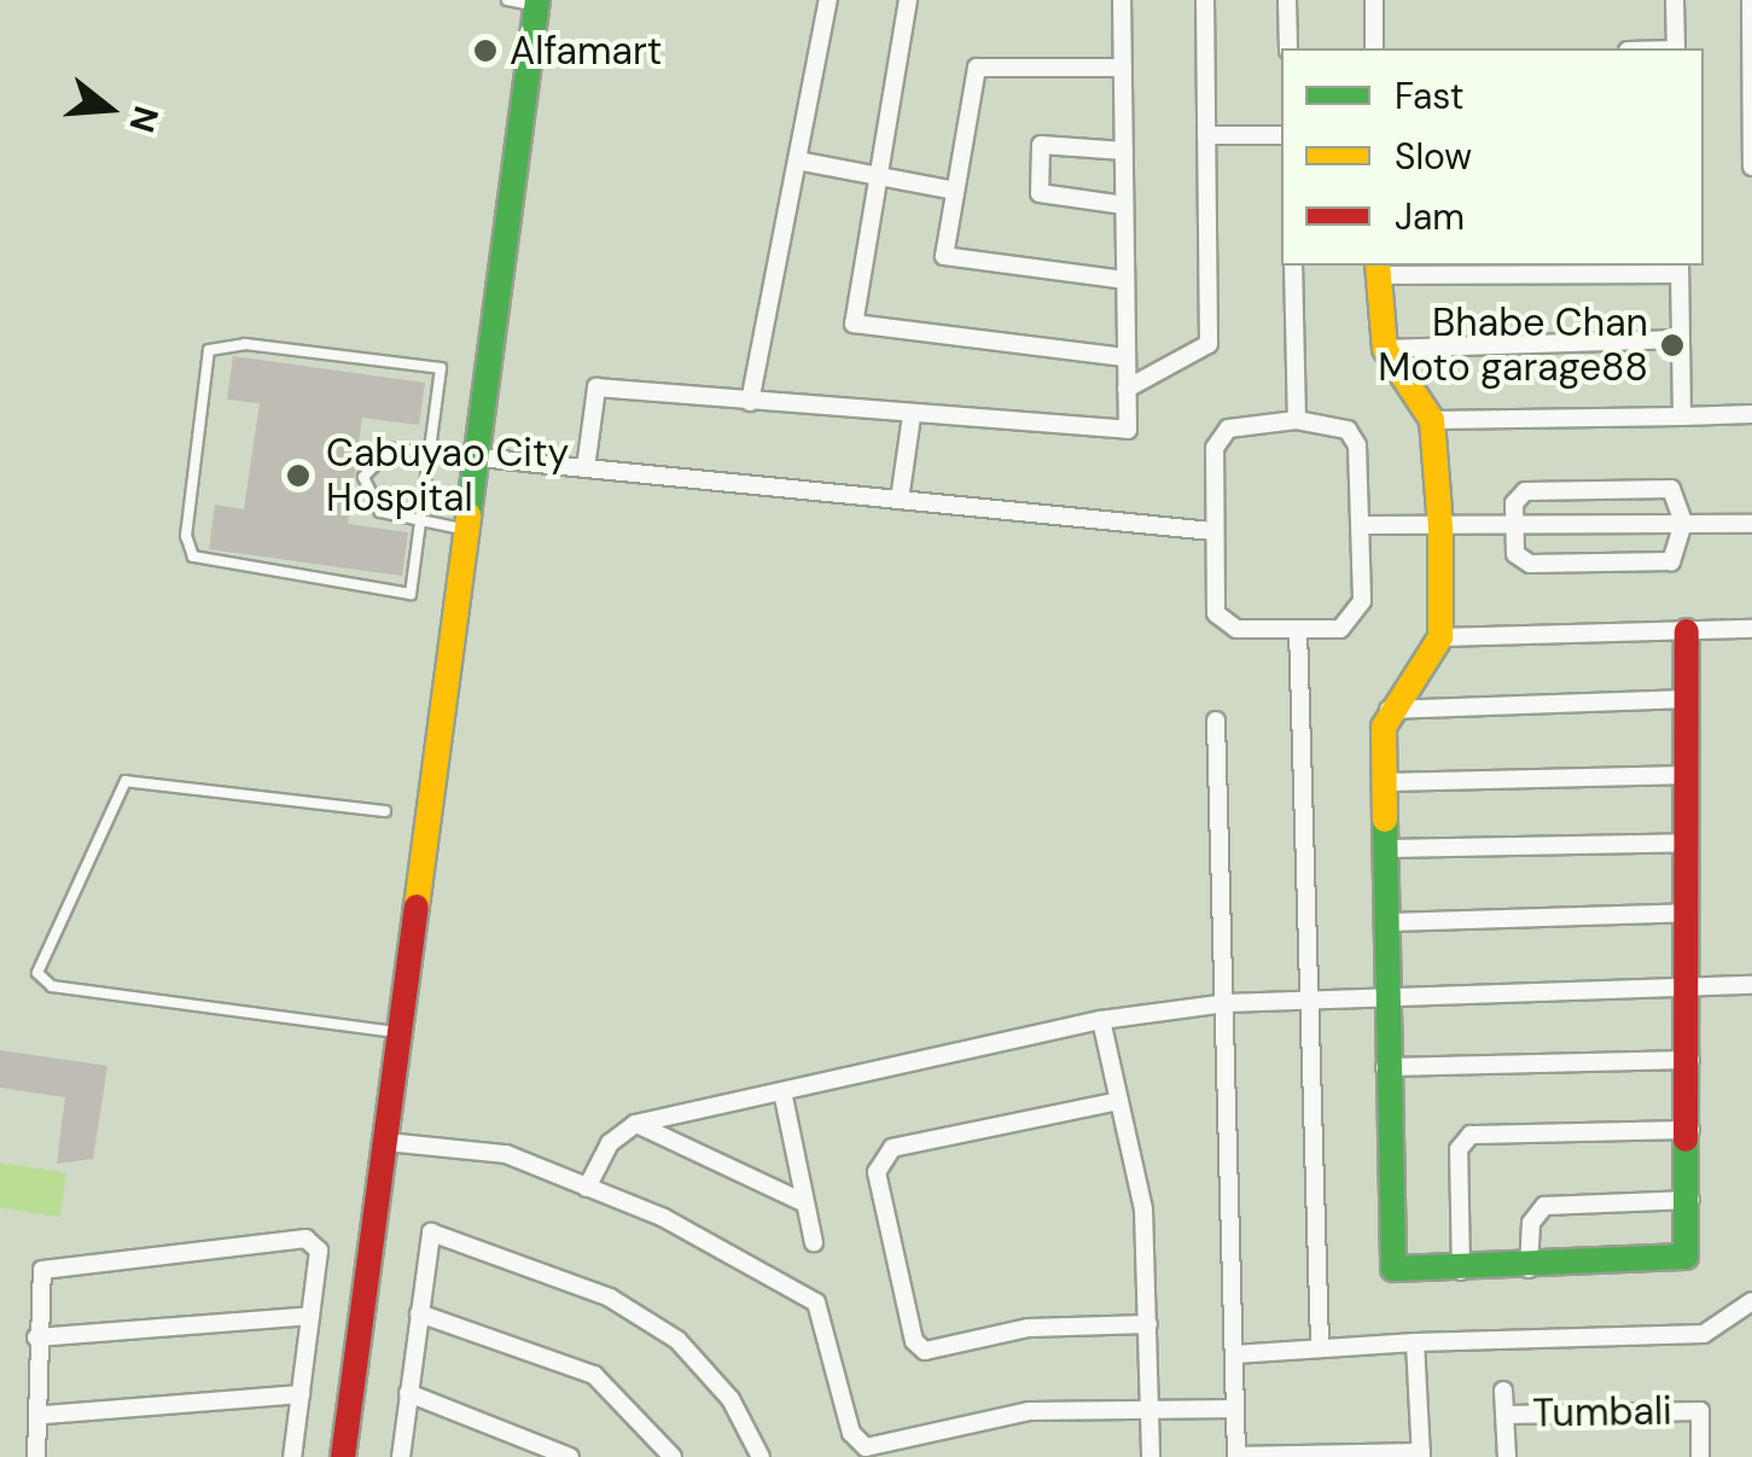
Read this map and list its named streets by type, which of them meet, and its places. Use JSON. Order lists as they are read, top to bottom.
{
  "streets": {
    "street": ["Tumbali"]
  },
  "places": ["Alfamart", "Bhabe Chan Moto garage88", "Cabuyao City Hospital"],
  "legend": ["Fast", "Slow", "Jam"],
  "north": "right"
}
